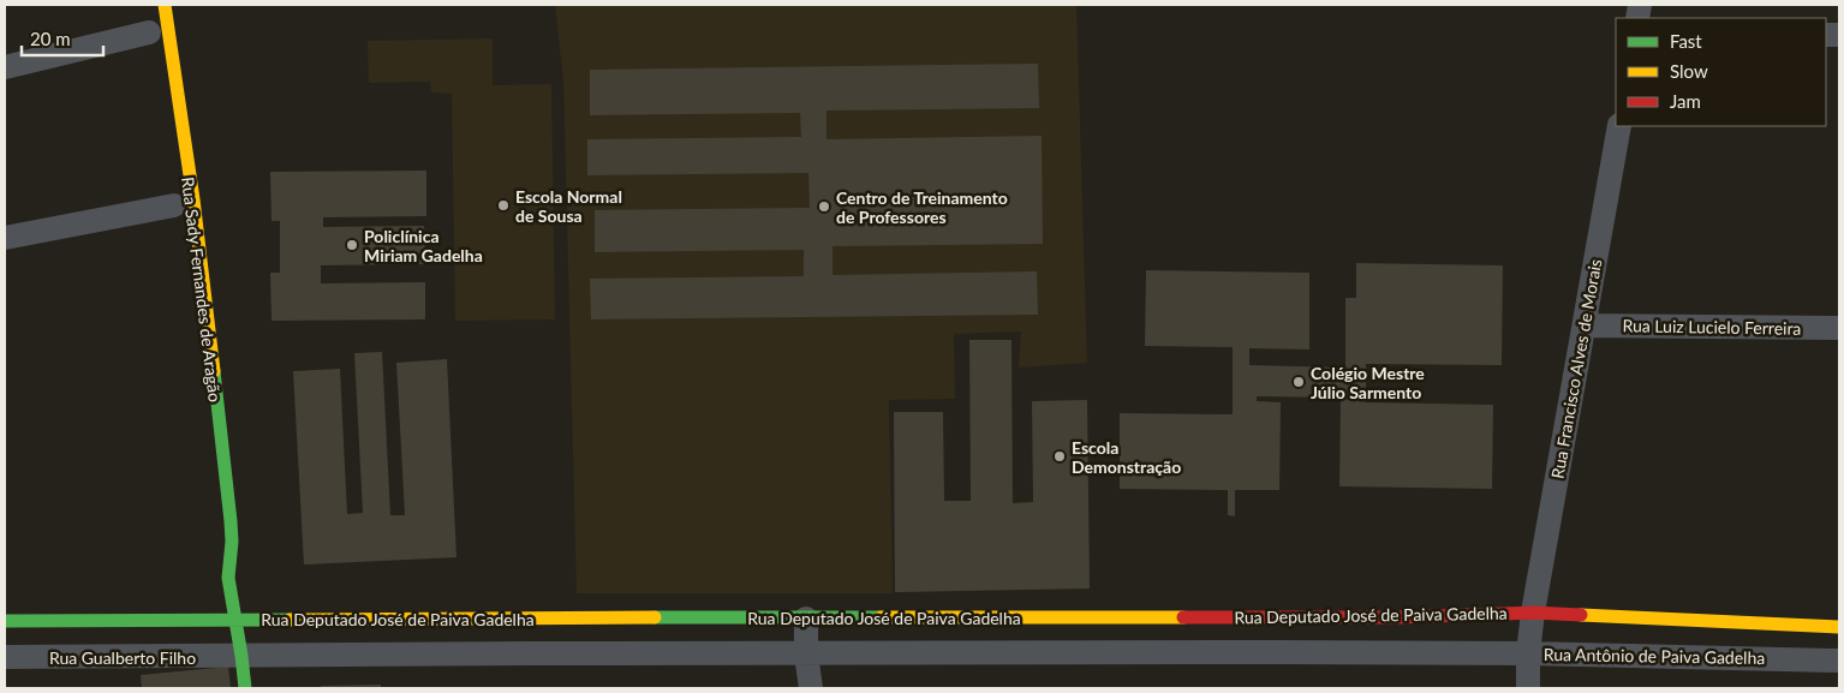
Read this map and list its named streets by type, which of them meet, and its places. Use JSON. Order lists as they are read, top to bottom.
{
  "streets": {
    "street": [
      "Rua Sady Fernandes de Aragão",
      "Rua Luiz Lucielo Ferreira",
      "Rua Francisco Alves de Morais",
      "Rua Deputado José de Paiva Gadelha",
      "Rua Antônio de Paiva Gadelha",
      "Rua Gualberto Filho"
    ]
  },
  "crossings": [
    ["Rua Sady Fernandes de Aragão", "Rua Deputado José de Paiva Gadelha"],
    ["Rua Sady Fernandes de Aragão", "Rua Gualberto Filho"],
    ["Rua Luiz Lucielo Ferreira", "Rua Francisco Alves de Morais"],
    ["Rua Francisco Alves de Morais", "Rua Deputado José de Paiva Gadelha"],
    ["Rua Francisco Alves de Morais", "Rua Antônio de Paiva Gadelha"],
    ["Rua Deputado José de Paiva Gadelha", "Rua Antônio de Paiva Gadelha"],
    ["Rua Deputado José de Paiva Gadelha", "Rua Gualberto Filho"]
  ],
  "places": [
    "Escola Normal de Sousa",
    "Centro de Treinamento de Professores",
    "Policlínica Miriam Gadelha",
    "Colégio Mestre Júlio Sarmento",
    "Escola Demonstração"
  ],
  "legend": ["Fast", "Slow", "Jam"],
  "scale_bar": "20 m"
}
